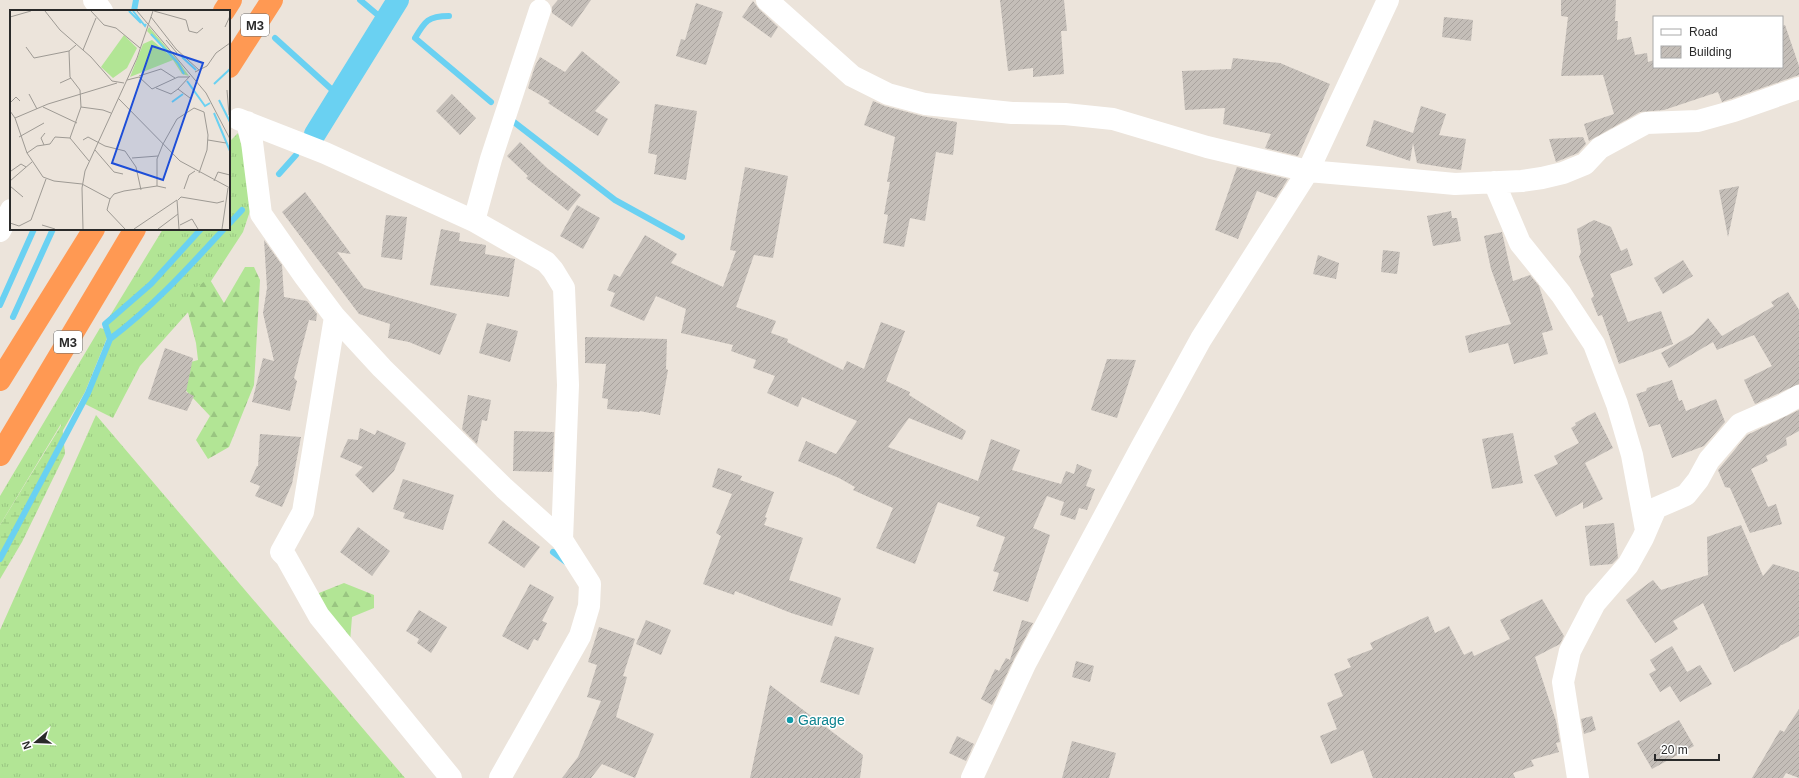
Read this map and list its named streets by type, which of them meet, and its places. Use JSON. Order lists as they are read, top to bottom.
{
  "streets": {
    "highway": ["M3"]
  },
  "places": ["Garage"],
  "legend": ["Road", "Building"],
  "scale_bar": "20 m",
  "north": "left"
}
